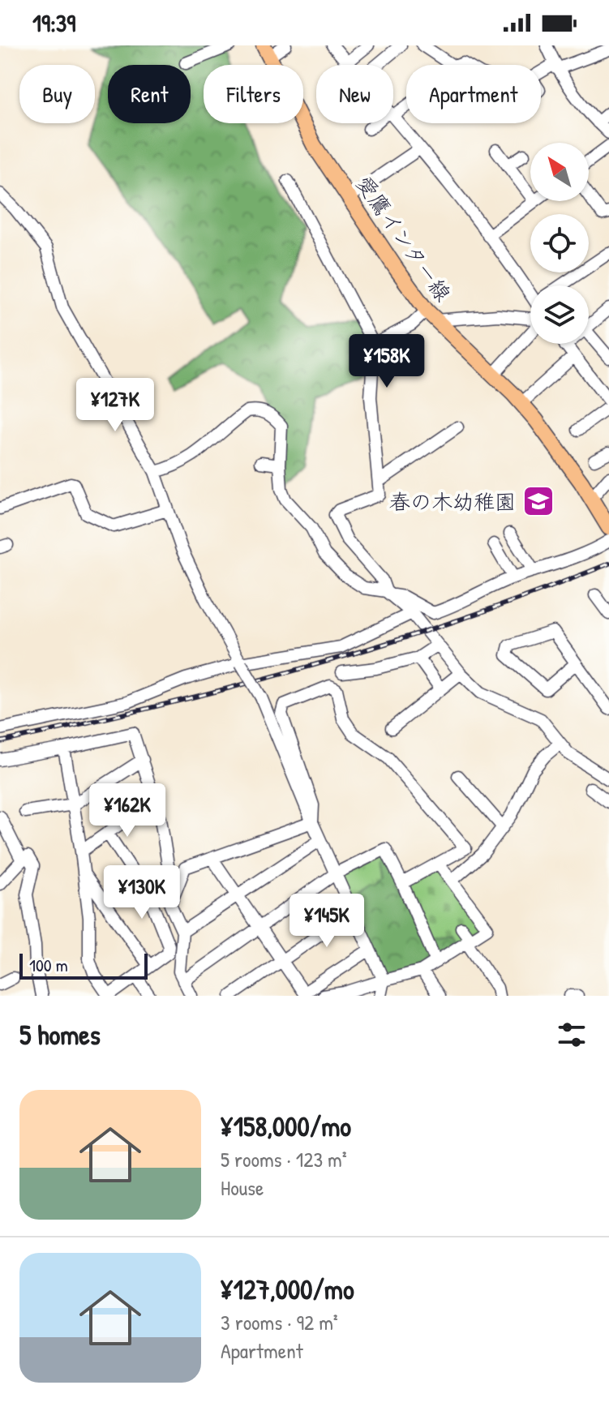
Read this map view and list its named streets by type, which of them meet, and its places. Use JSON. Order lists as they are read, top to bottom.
{
  "streets": {
    "main road": ["愛鷹インター線"]
  },
  "places": {
    "school or university": ["春の木幼稚園"]
  },
  "scale_bar": "100 m",
  "north": "top left",
  "page": {
    "status": "19:39",
    "chip": [
      "Buy",
      "Rent",
      "Filters",
      "New",
      "Apartment"
    ],
    "price": [
      "¥158K",
      "¥127K",
      "¥162K",
      "¥130K",
      "¥145K"
    ],
    "scale": "100 m",
    "heading": "5 homes",
    "list": [
      {
        "name": "¥158,000/mo",
        "note": "5 rooms · 123 m² · House"
      },
      {
        "name": "¥127,000/mo",
        "note": "3 rooms · 92 m² · Apartment"
      }
    ]
  }
}
